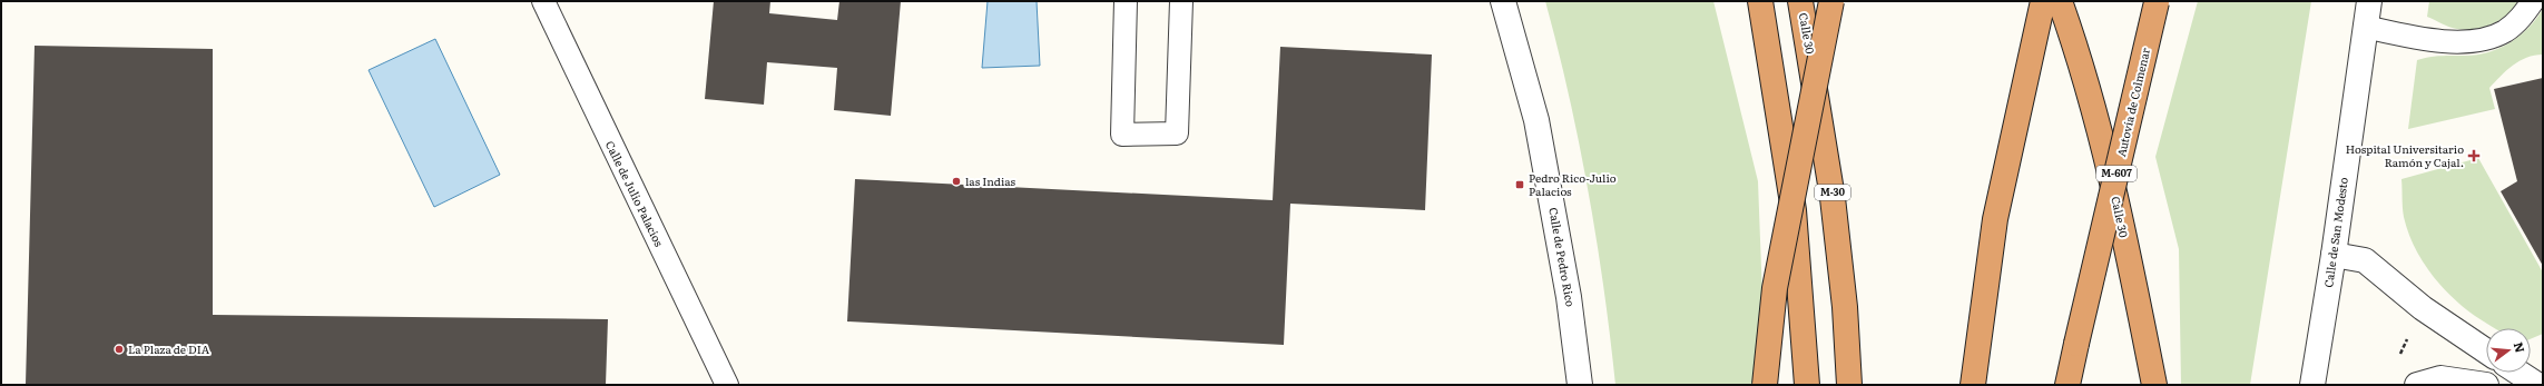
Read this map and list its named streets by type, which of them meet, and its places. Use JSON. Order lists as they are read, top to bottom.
{
  "streets": {
    "highway": [
      "Calle 30",
      "Autovía de Colmenar",
      "M-607",
      "M-30"
    ],
    "street": ["Calle de San Modesto", "Calle de Pedro Rico"],
    "lane": ["Calle de Julio Palacios"]
  },
  "places": {
    "health": ["Hospital Universitario Ramón y Cajal."],
    "other": ["las Indias", "La Plaza de DIA"],
    "transit": ["Pedro Rico-Julio Palacios"]
  },
  "north": "right"
}
